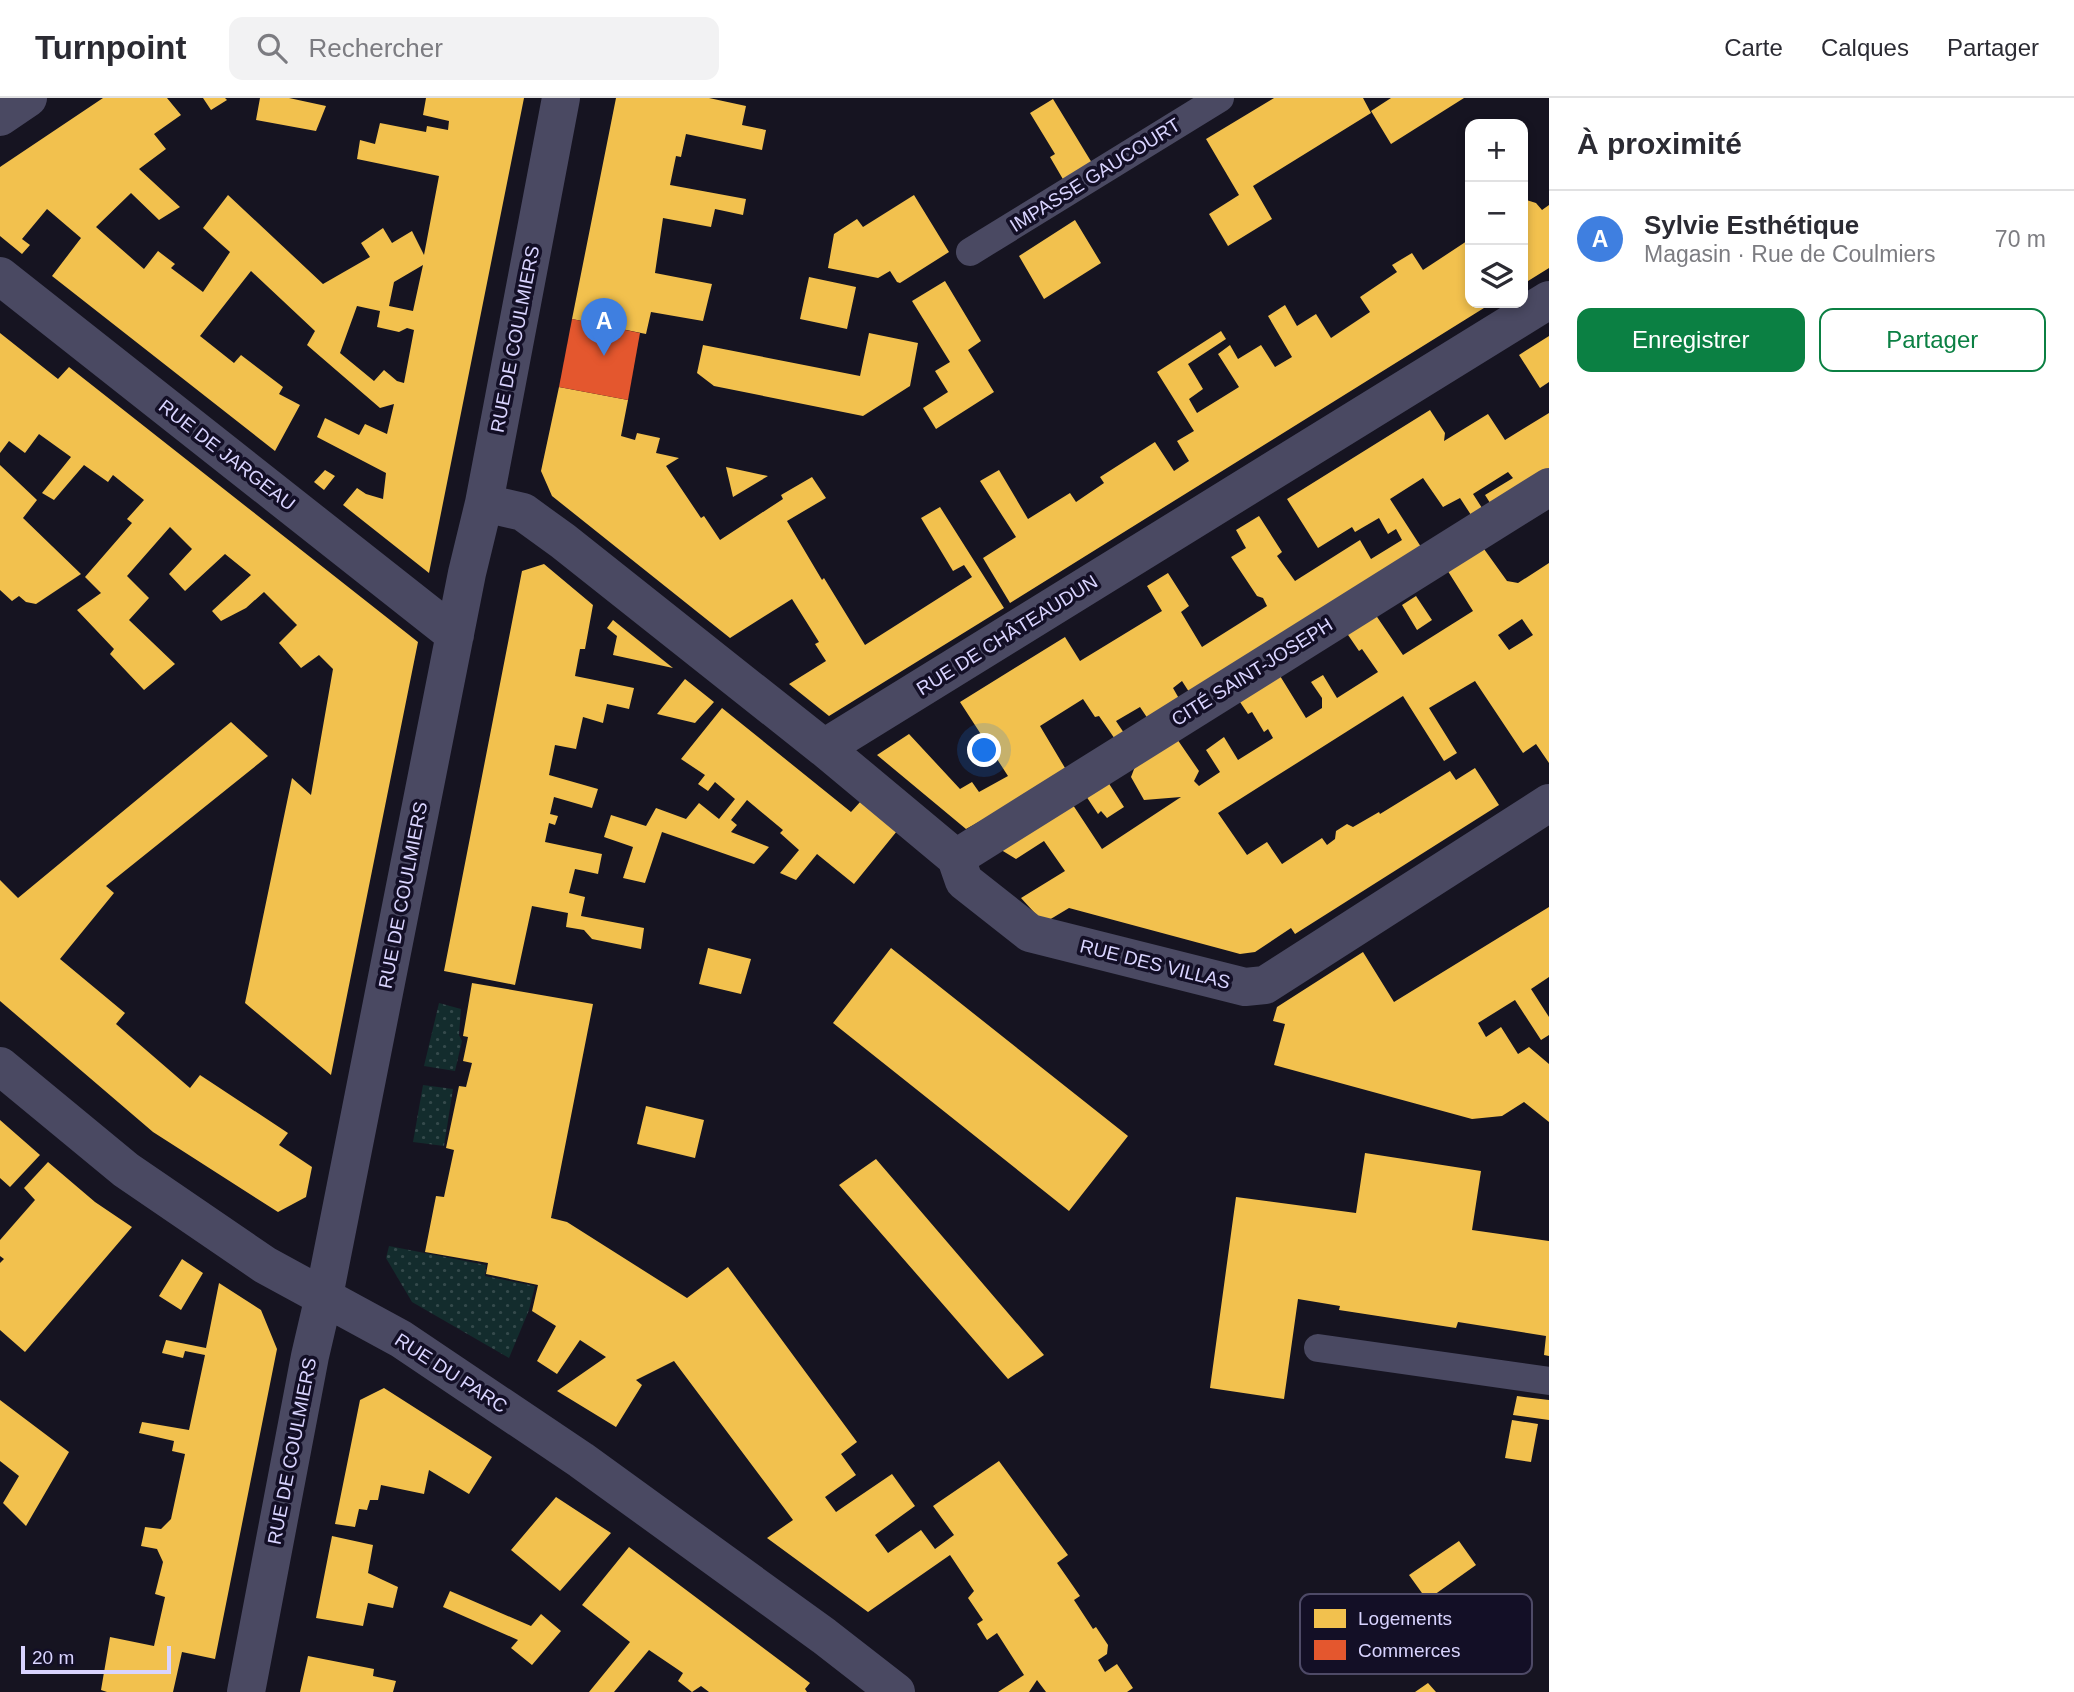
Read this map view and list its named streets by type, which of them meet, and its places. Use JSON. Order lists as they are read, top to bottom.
{
  "streets": {
    "street": [
      "RUE DE COULMIERS",
      "RUE DE JARGEAU",
      "RUE DE CHÂTEAUDUN",
      "CITÉ SAINT-JOSEPH",
      "RUE DES VILLAS",
      "RUE DU PARC"
    ],
    "lane": ["IMPASSE GAUCOURT"]
  },
  "crossings": [
    ["RUE DE COULMIERS", "RUE DE JARGEAU"],
    ["RUE DE COULMIERS", "RUE DU PARC"],
    ["RUE DE CHÂTEAUDUN", "RUE DES VILLAS"],
    ["CITÉ SAINT-JOSEPH", "RUE DES VILLAS"]
  ],
  "legend": ["Logements", "Commerces"],
  "scale_bar": "20 m",
  "page": {
    "header": "Turnpoint",
    "search": "Rechercher",
    "nav": ["Carte", "Calques", "Partager"],
    "heading": "À proximité",
    "map_buttons": ["+", "−"],
    "list": [
      {
        "mark": "A",
        "name": "Sylvie Esthétique",
        "note": "Magasin · Rue de Coulmiers",
        "value": "70 m"
      }
    ],
    "buttons": ["Enregistrer", "Partager"],
    "pins": "A",
    "scale": "20 m"
  }
}
